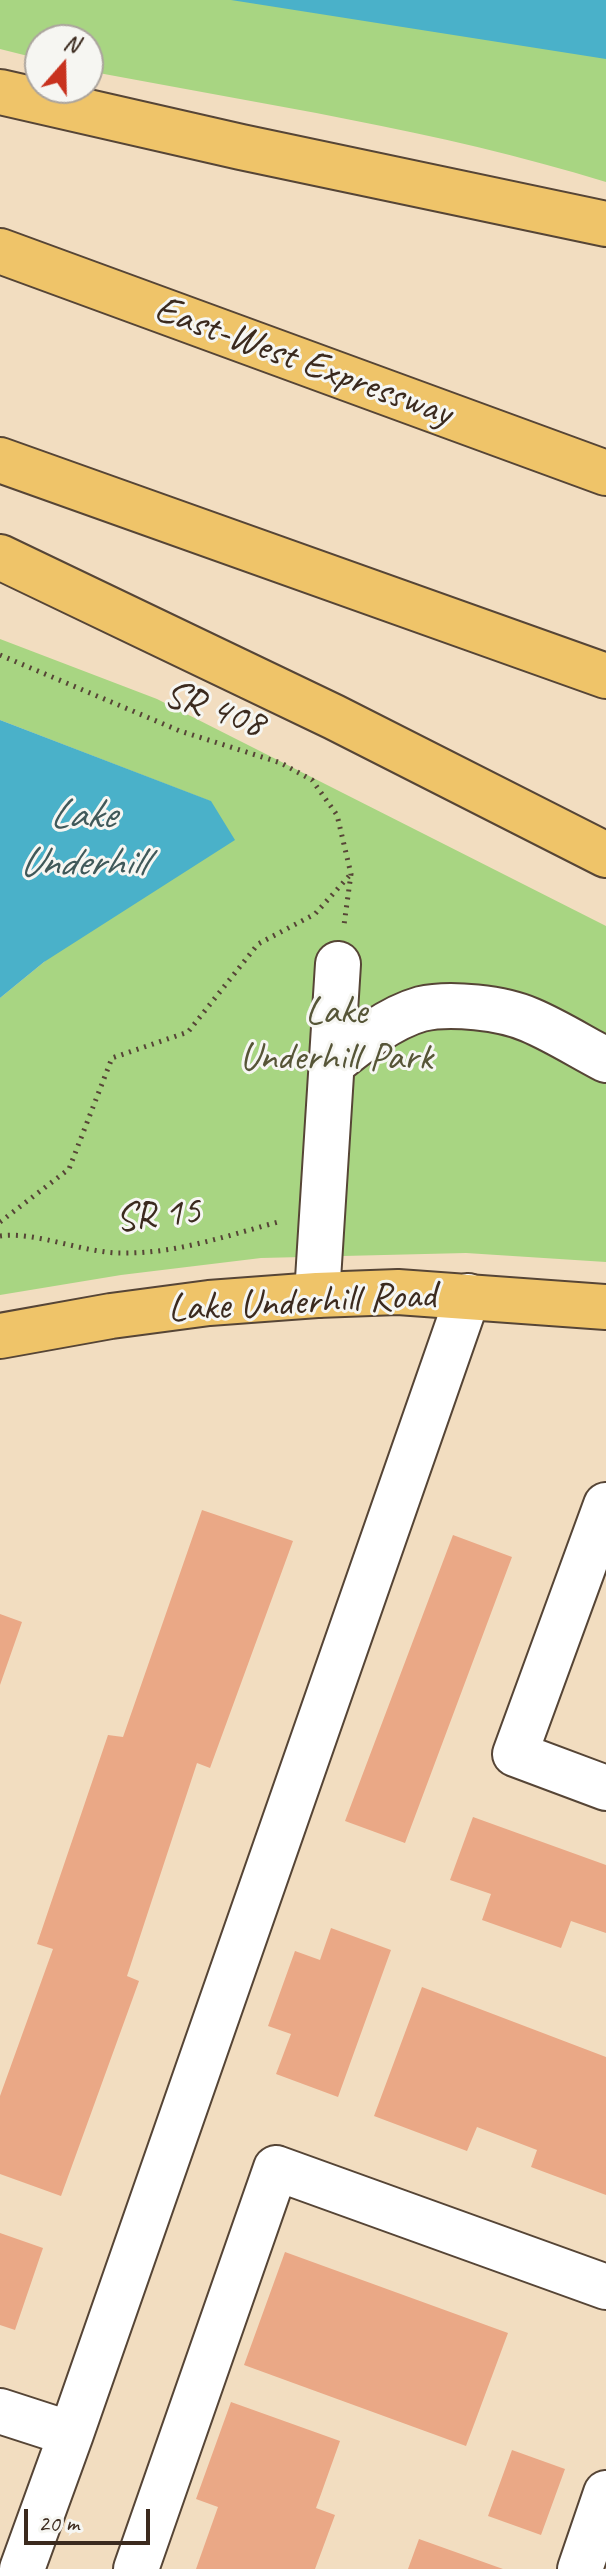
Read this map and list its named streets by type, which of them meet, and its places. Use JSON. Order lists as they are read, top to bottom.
{
  "streets": {
    "main road": ["East-West Expressway", "Lake Underhill Road"],
    "path": ["SR 408", "SR 15"]
  },
  "water": ["Lake Underhill"],
  "parks": ["Lake Underhill Park"],
  "scale_bar": "20 m",
  "north": "top"
}
